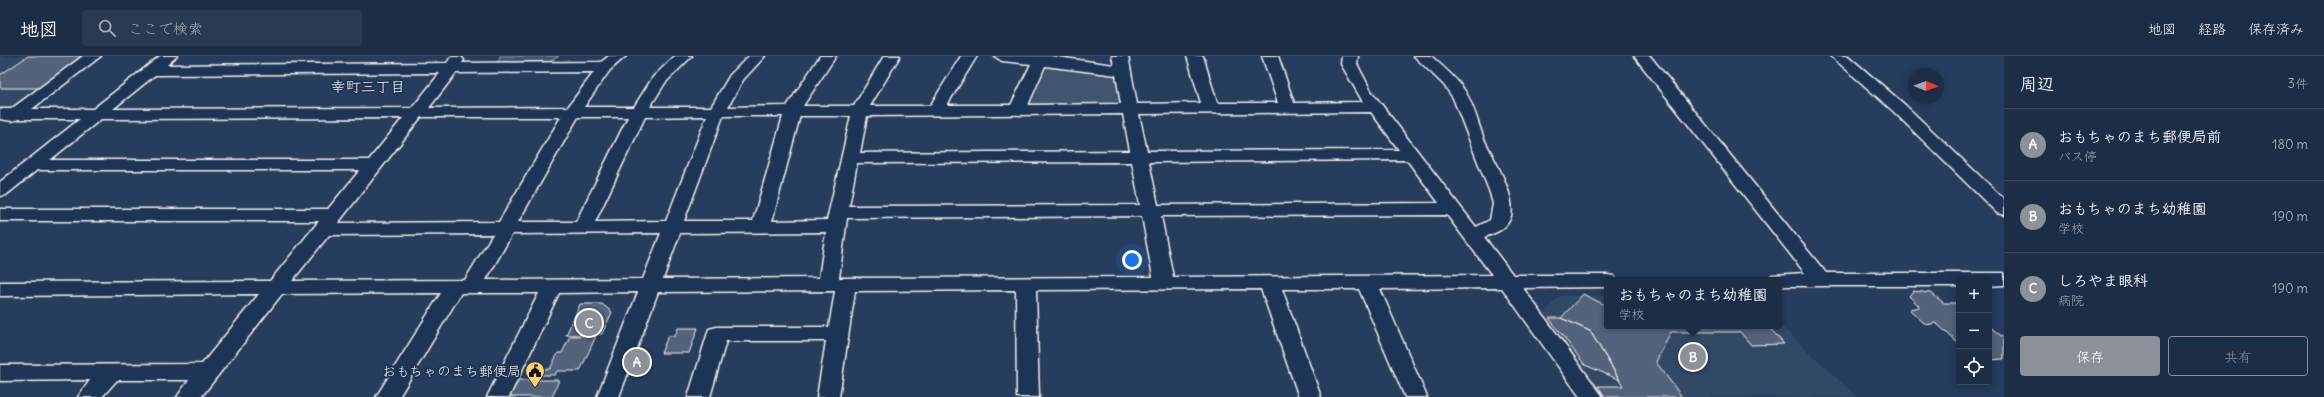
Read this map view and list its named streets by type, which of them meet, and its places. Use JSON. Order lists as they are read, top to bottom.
{
  "districts": ["幸町三丁目"],
  "places": {
    "public building": ["おもちゃのまち郵便局"]
  },
  "north": "right",
  "page": {
    "header": "地図",
    "search": "ここで検索",
    "nav": ["地図", "経路", "保存済み"],
    "heading": ["周辺", "3件"],
    "list": [
      {
        "mark": "A",
        "name": "おもちゃのまち郵便局前",
        "note": "バス停",
        "value": "180 m"
      },
      {
        "mark": "B",
        "name": "おもちゃのまち幼稚園",
        "note": "学校",
        "value": "190 m"
      },
      {
        "mark": "C",
        "name": "しろやま眼科",
        "note": "病院",
        "value": "190 m"
      }
    ],
    "map_buttons": ["+", "−"],
    "popup": ["おもちゃのまち幼稚園", "学校"],
    "pins": ["C", "B", "A"],
    "buttons": ["保存", "共有"]
  }
}
